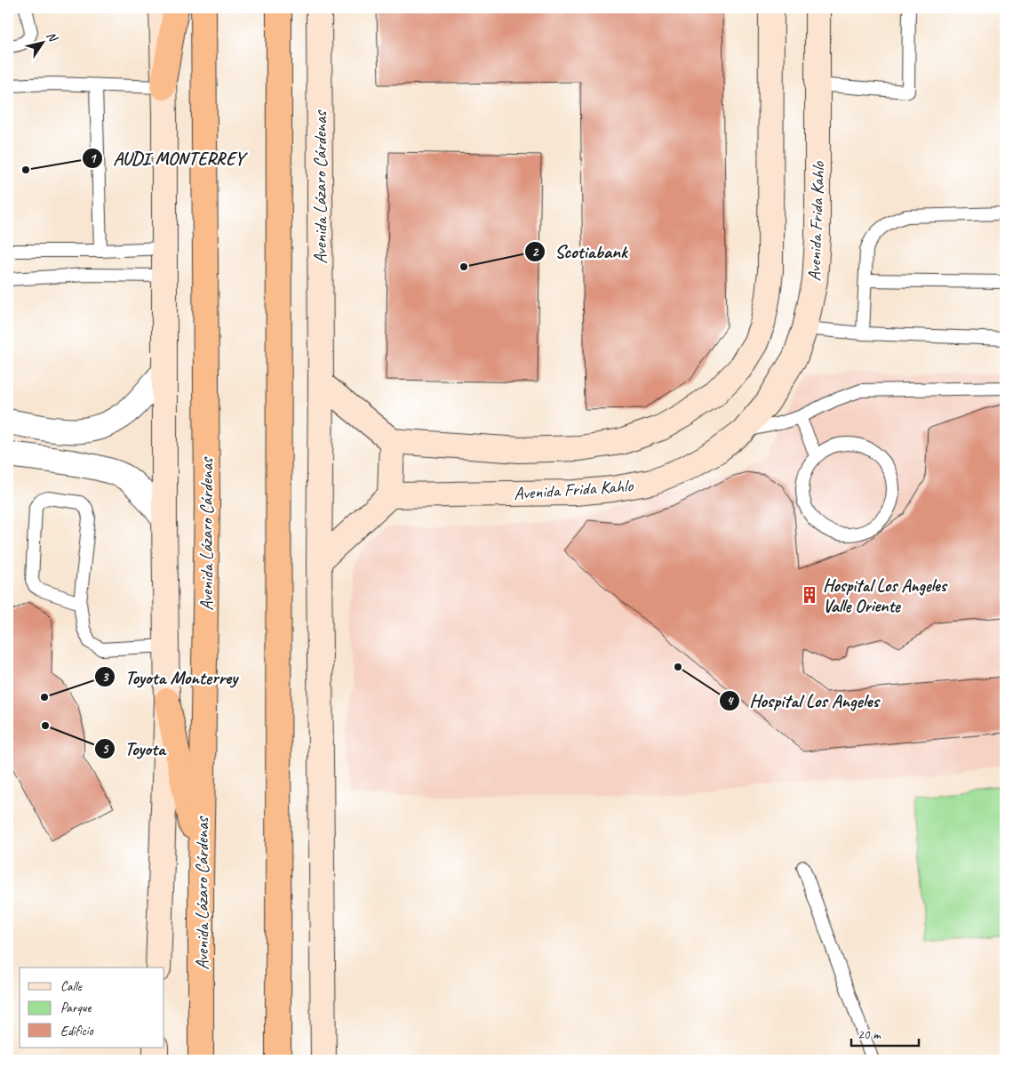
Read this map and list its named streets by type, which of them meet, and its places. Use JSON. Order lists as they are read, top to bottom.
{
  "streets": {
    "highway": ["Avenida Lázaro Cárdenas"],
    "street": ["Avenida Frida Kahlo"]
  },
  "places": {
    "other": [
      "AUDI MONTERREY",
      "Scotiabank",
      "Hospital Los Angeles",
      "Toyota Monterrey",
      "Toyota"
    ],
    "building": ["Hospital Los Angeles Valle Oriente"]
  },
  "legend": ["Calle", "Parque", "Edificio"],
  "scale_bar": "20 m",
  "north": "top right"
}
